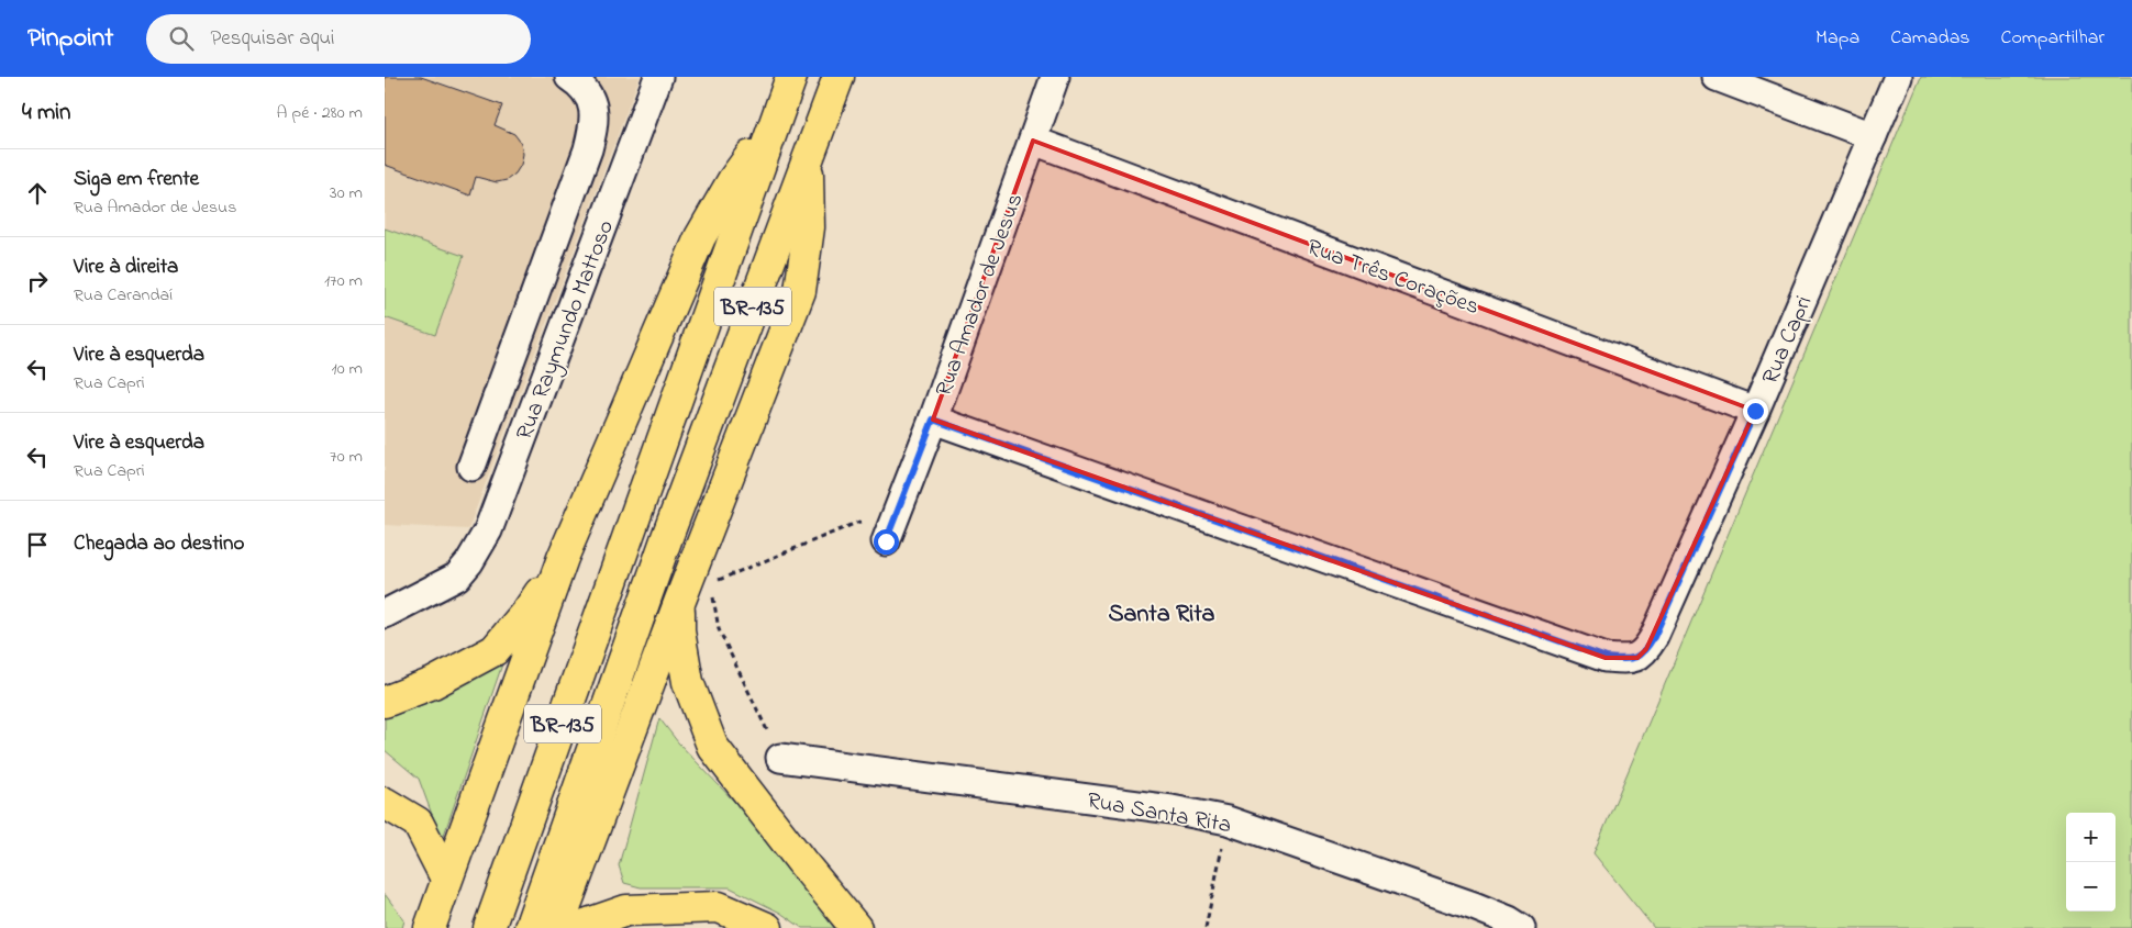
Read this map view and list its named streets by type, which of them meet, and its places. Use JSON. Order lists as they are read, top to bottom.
{
  "streets": {
    "highway": ["BR-135"],
    "street": [
      "Rua Três Corações",
      "Rua Amador de Jesus",
      "Rua Raymundo Mattoso",
      "Rua Capri",
      "Rua Santa Rita"
    ]
  },
  "crossings": [
    ["Rua Três Corações", "Rua Amador de Jesus"],
    ["Rua Três Corações", "Rua Capri"],
    ["Rua Amador de Jesus", "Rua Capri"]
  ],
  "districts": ["Santa Rita"],
  "page": {
    "header": "Pinpoint",
    "search": "Pesquisar aqui",
    "nav": ["Mapa", "Camadas", "Compartilhar"],
    "heading": ["4 min", "A pé · 280 m"],
    "list": [
      ["Siga em frente", "Rua Amador de Jesus", "30 m"],
      ["Vire à direita", "Rua Carandaí", "170 m"],
      ["Vire à esquerda", "Rua Capri", "10 m"],
      ["Vire à esquerda", "Rua Capri", "70 m"],
      "Chegada ao destino"
    ],
    "map_buttons": ["+", "−"]
  }
}
